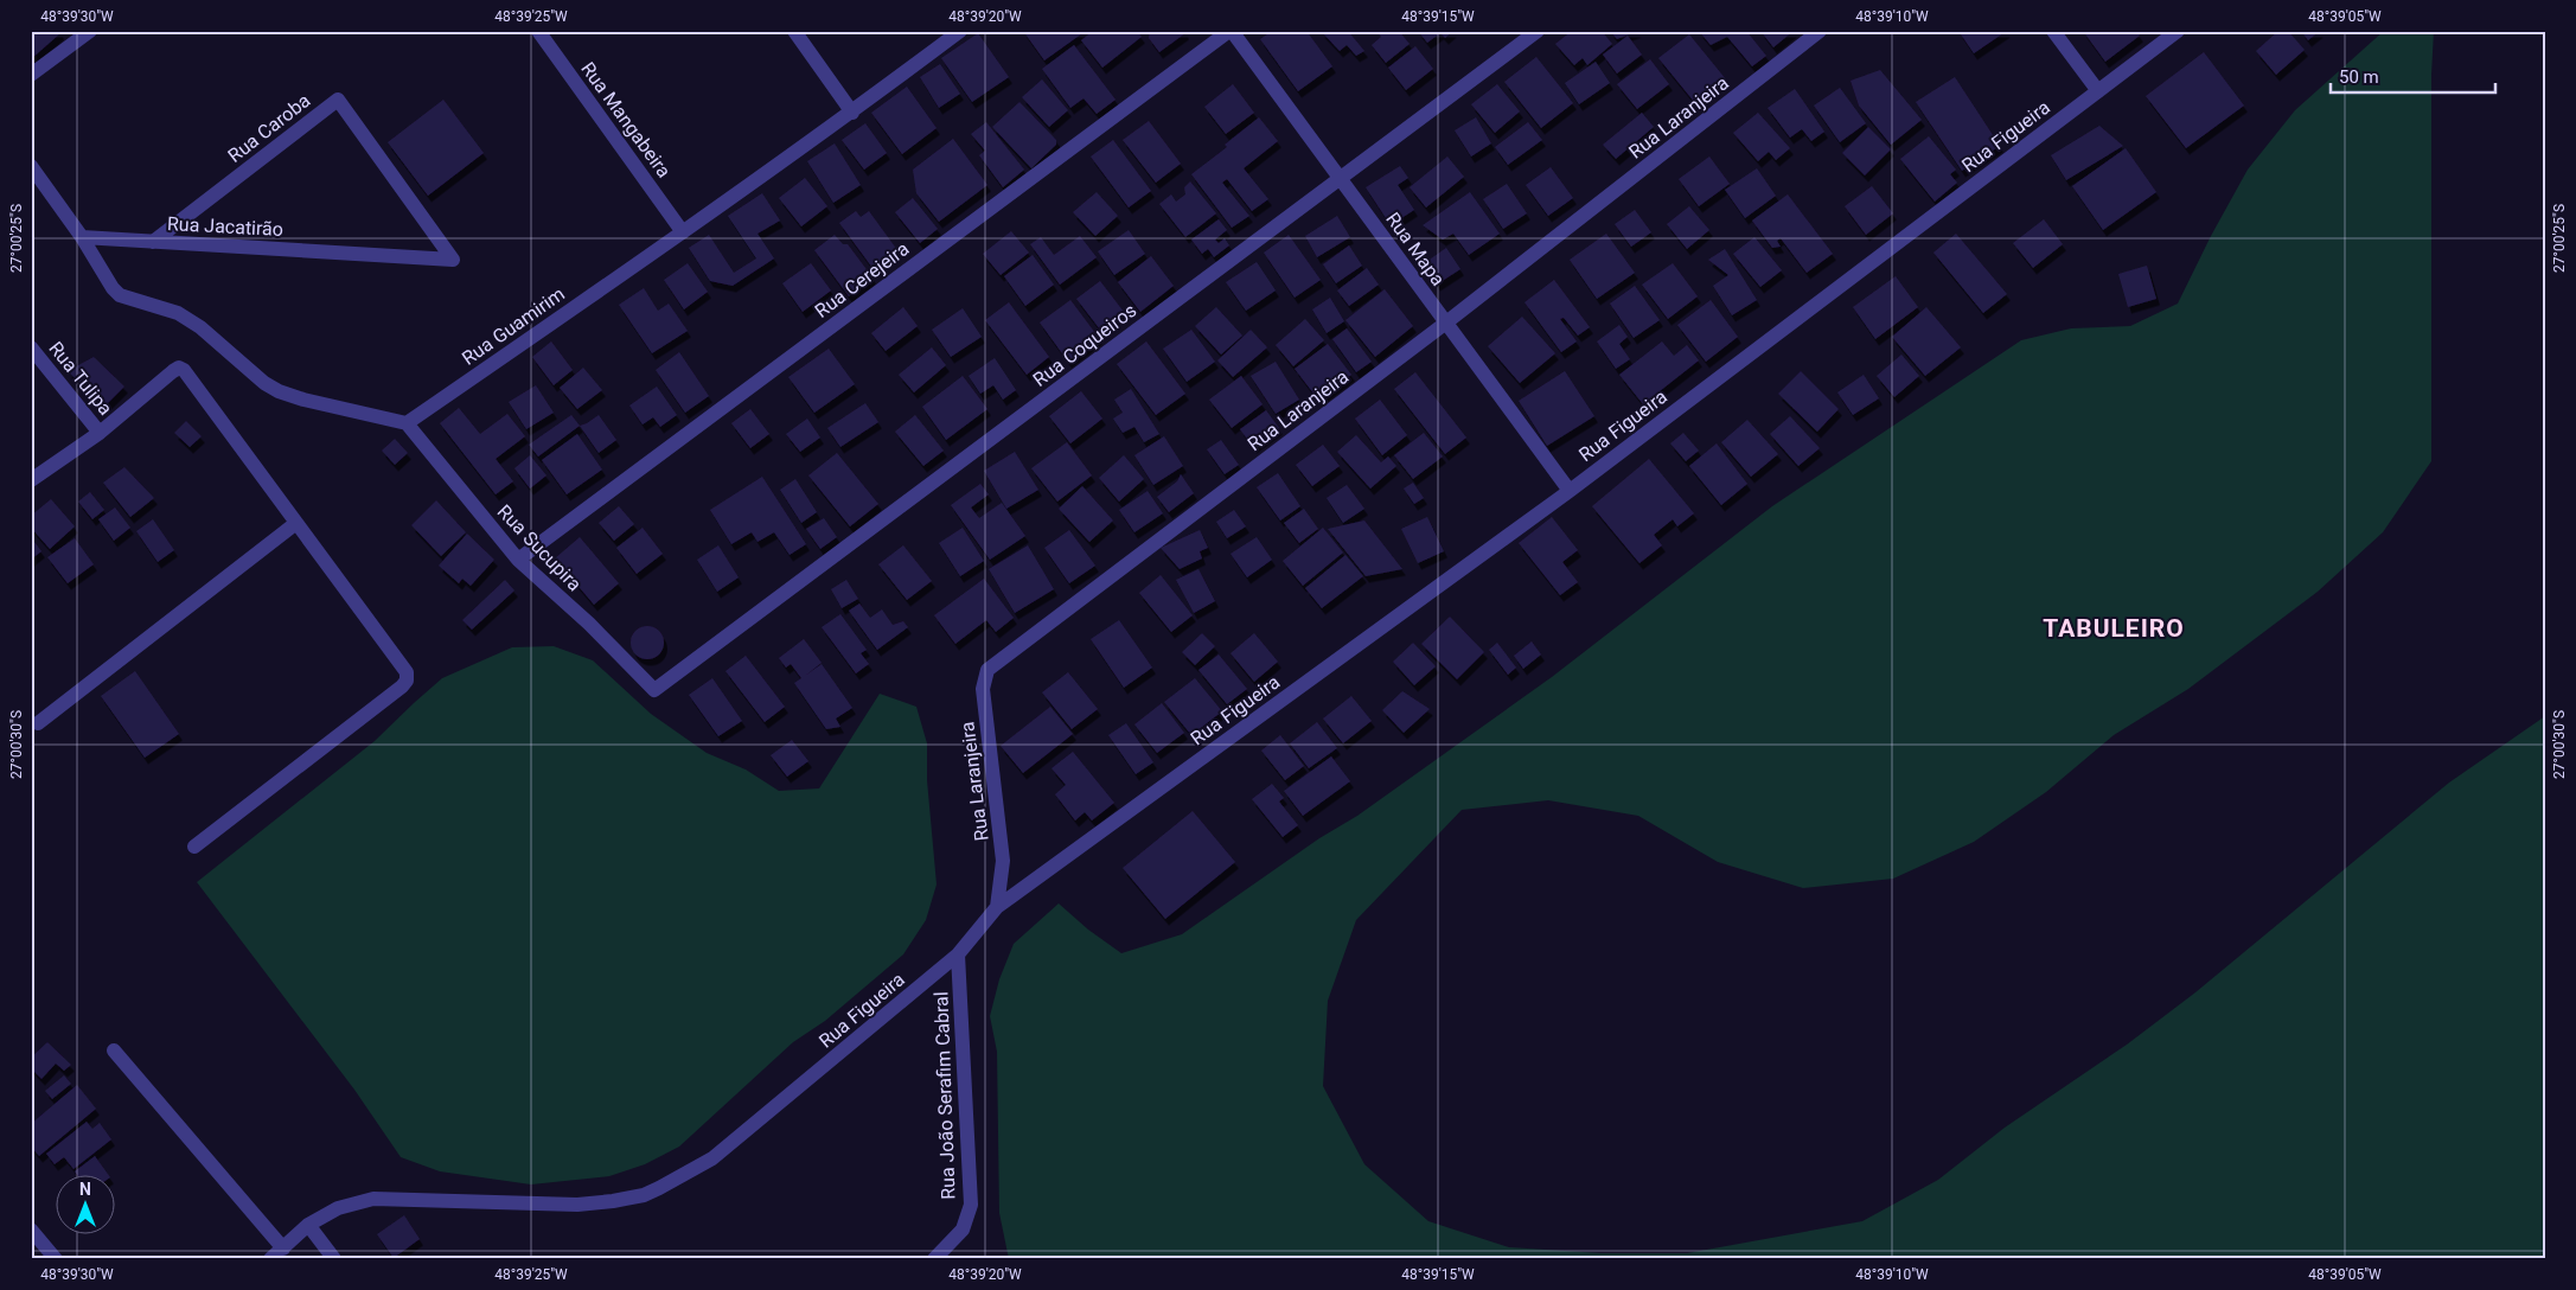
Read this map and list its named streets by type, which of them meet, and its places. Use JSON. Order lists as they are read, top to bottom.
{
  "streets": {
    "street": [
      "Rua Laranjeira",
      "Rua Mangabeira",
      "Rua Caroba",
      "Rua Figueira",
      "Rua Jacatirão",
      "Rua Mapa",
      "Rua Cerejeira",
      "Rua Guamirim",
      "Rua Coqueiros",
      "Rua Tulipa",
      "Rua Sucupira",
      "Rua João Serafim Cabral"
    ]
  },
  "crossings": [
    ["Rua Laranjeira", "Rua Figueira"],
    ["Rua Laranjeira", "Rua Mapa"],
    ["Rua Mangabeira", "Rua Guamirim"],
    ["Rua Caroba", "Rua Jacatirão"],
    ["Rua Figueira", "Rua Mapa"],
    ["Rua Figueira", "Rua João Serafim Cabral"],
    ["Rua Mapa", "Rua Cerejeira"],
    ["Rua Mapa", "Rua Coqueiros"],
    ["Rua Cerejeira", "Rua Sucupira"],
    ["Rua Guamirim", "Rua Sucupira"],
    ["Rua Coqueiros", "Rua Sucupira"]
  ],
  "districts": ["TABULEIRO"],
  "scale_bar": "50 m",
  "north": "top",
  "coordinates": [
    "48°39'30\"W",
    "48°39'25\"W",
    "48°39'20\"W",
    "48°39'15\"W",
    "48°39'10\"W",
    "48°39'05\"W",
    "27°00'25\"S",
    "27°00'30\"S"
  ]
}
